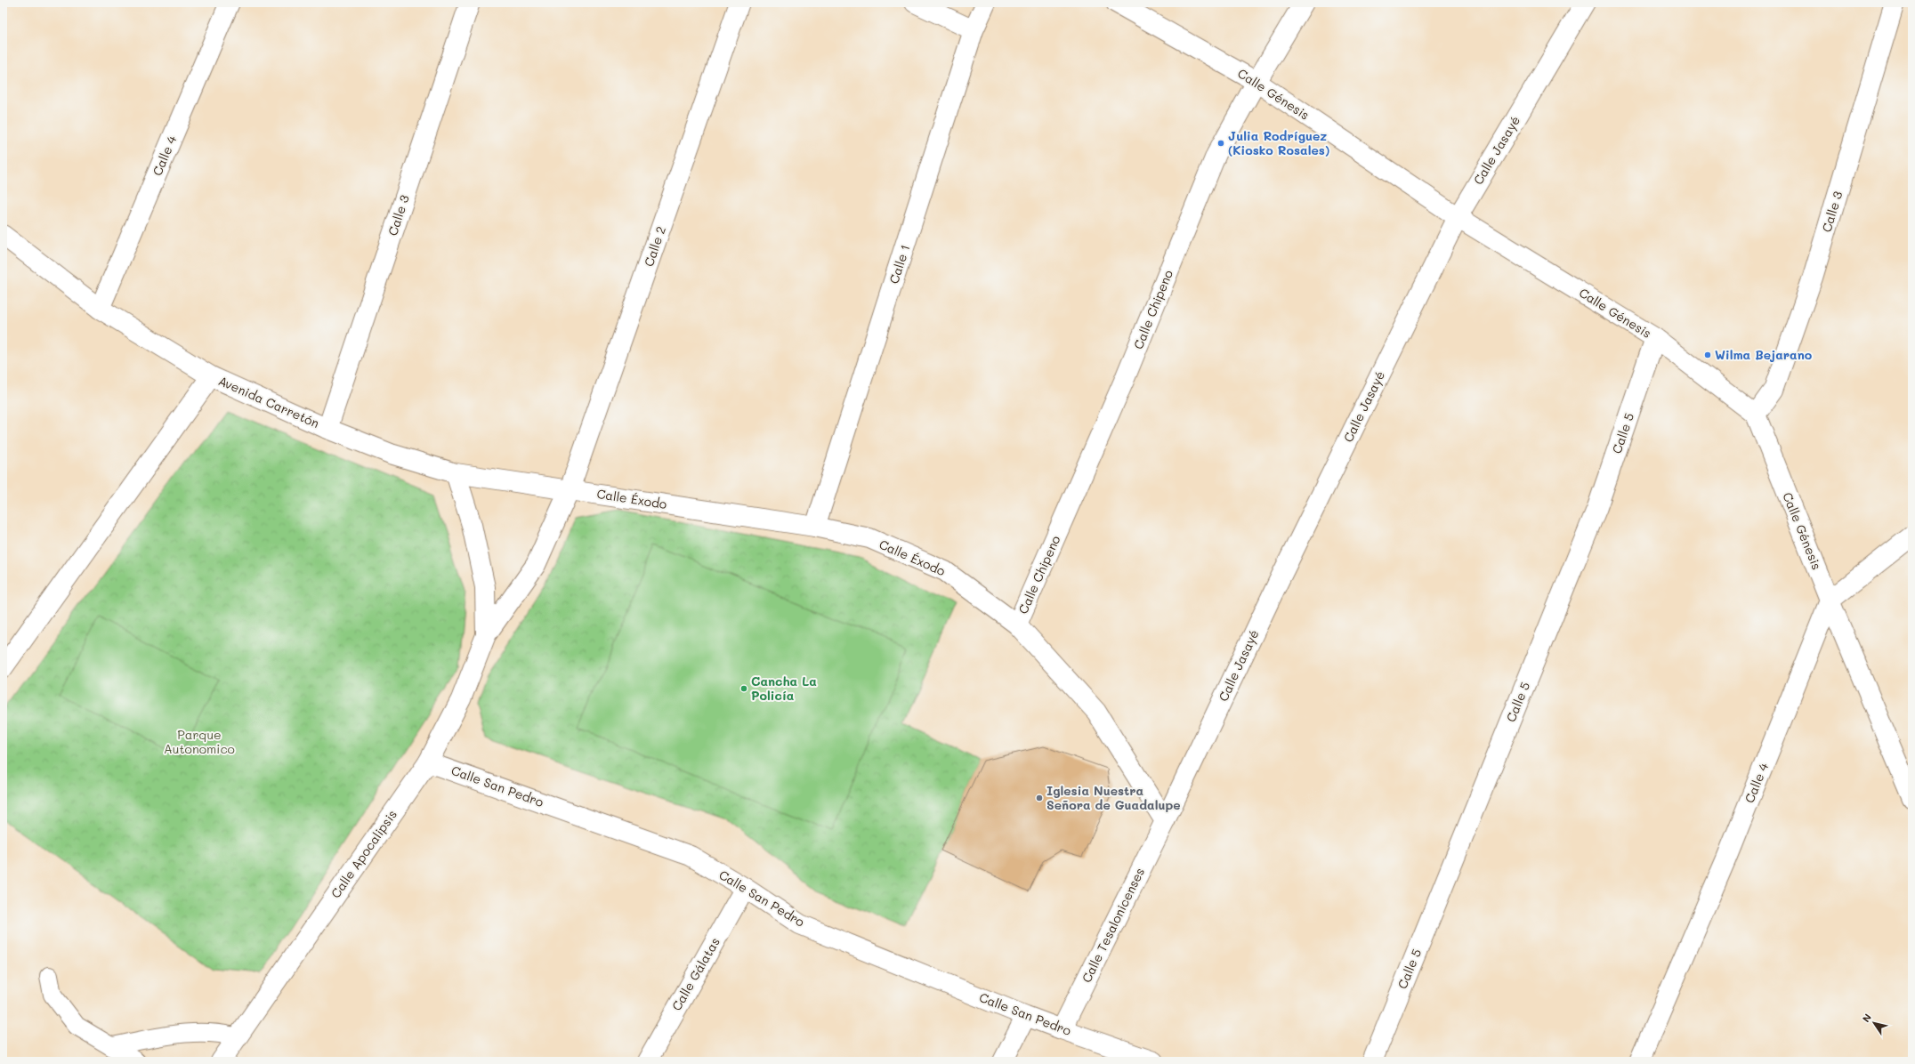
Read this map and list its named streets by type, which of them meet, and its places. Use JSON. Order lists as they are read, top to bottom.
{
  "streets": {
    "street": [
      "Calle Génesis",
      "Calle Jasayé",
      "Calle 4",
      "Calle 3",
      "Calle 2",
      "Calle 1",
      "Calle Chipeno",
      "Avenida Carretón",
      "Calle 5",
      "Calle Éxodo",
      "Calle San Pedro",
      "Calle Apocalipsis",
      "Calle Tesalonicenses",
      "Calle Gálatas"
    ]
  },
  "crossings": [
    ["Calle Génesis", "Calle Jasayé"],
    ["Calle Génesis", "Calle 4"],
    ["Calle Génesis", "Calle 3"],
    ["Calle Génesis", "Calle Chipeno"],
    ["Calle Génesis", "Calle 5"],
    ["Calle Jasayé", "Calle Éxodo"],
    ["Calle Jasayé", "Calle Tesalonicenses"],
    ["Calle 4", "Avenida Carretón"],
    ["Calle 3", "Avenida Carretón"],
    ["Calle 2", "Avenida Carretón"],
    ["Calle 2", "Calle Éxodo"],
    ["Calle 2", "Calle Apocalipsis"],
    ["Calle 1", "Calle Éxodo"],
    ["Calle Chipeno", "Calle Éxodo"],
    ["Avenida Carretón", "Calle Éxodo"],
    ["Avenida Carretón", "Calle Apocalipsis"],
    ["Calle Éxodo", "Calle Apocalipsis"],
    ["Calle Éxodo", "Calle Tesalonicenses"],
    ["Calle San Pedro", "Calle Apocalipsis"],
    ["Calle San Pedro", "Calle Tesalonicenses"],
    ["Calle San Pedro", "Calle Gálatas"]
  ],
  "parks": ["Parque Autonomico"],
  "places": [
    "Julia Rodríguez (Kiosko Rosales)",
    "Wilma Bejarano",
    "Cancha La Policía",
    "Iglesia Nuestra Señora de Guadalupe"
  ],
  "north": "top left"
}
